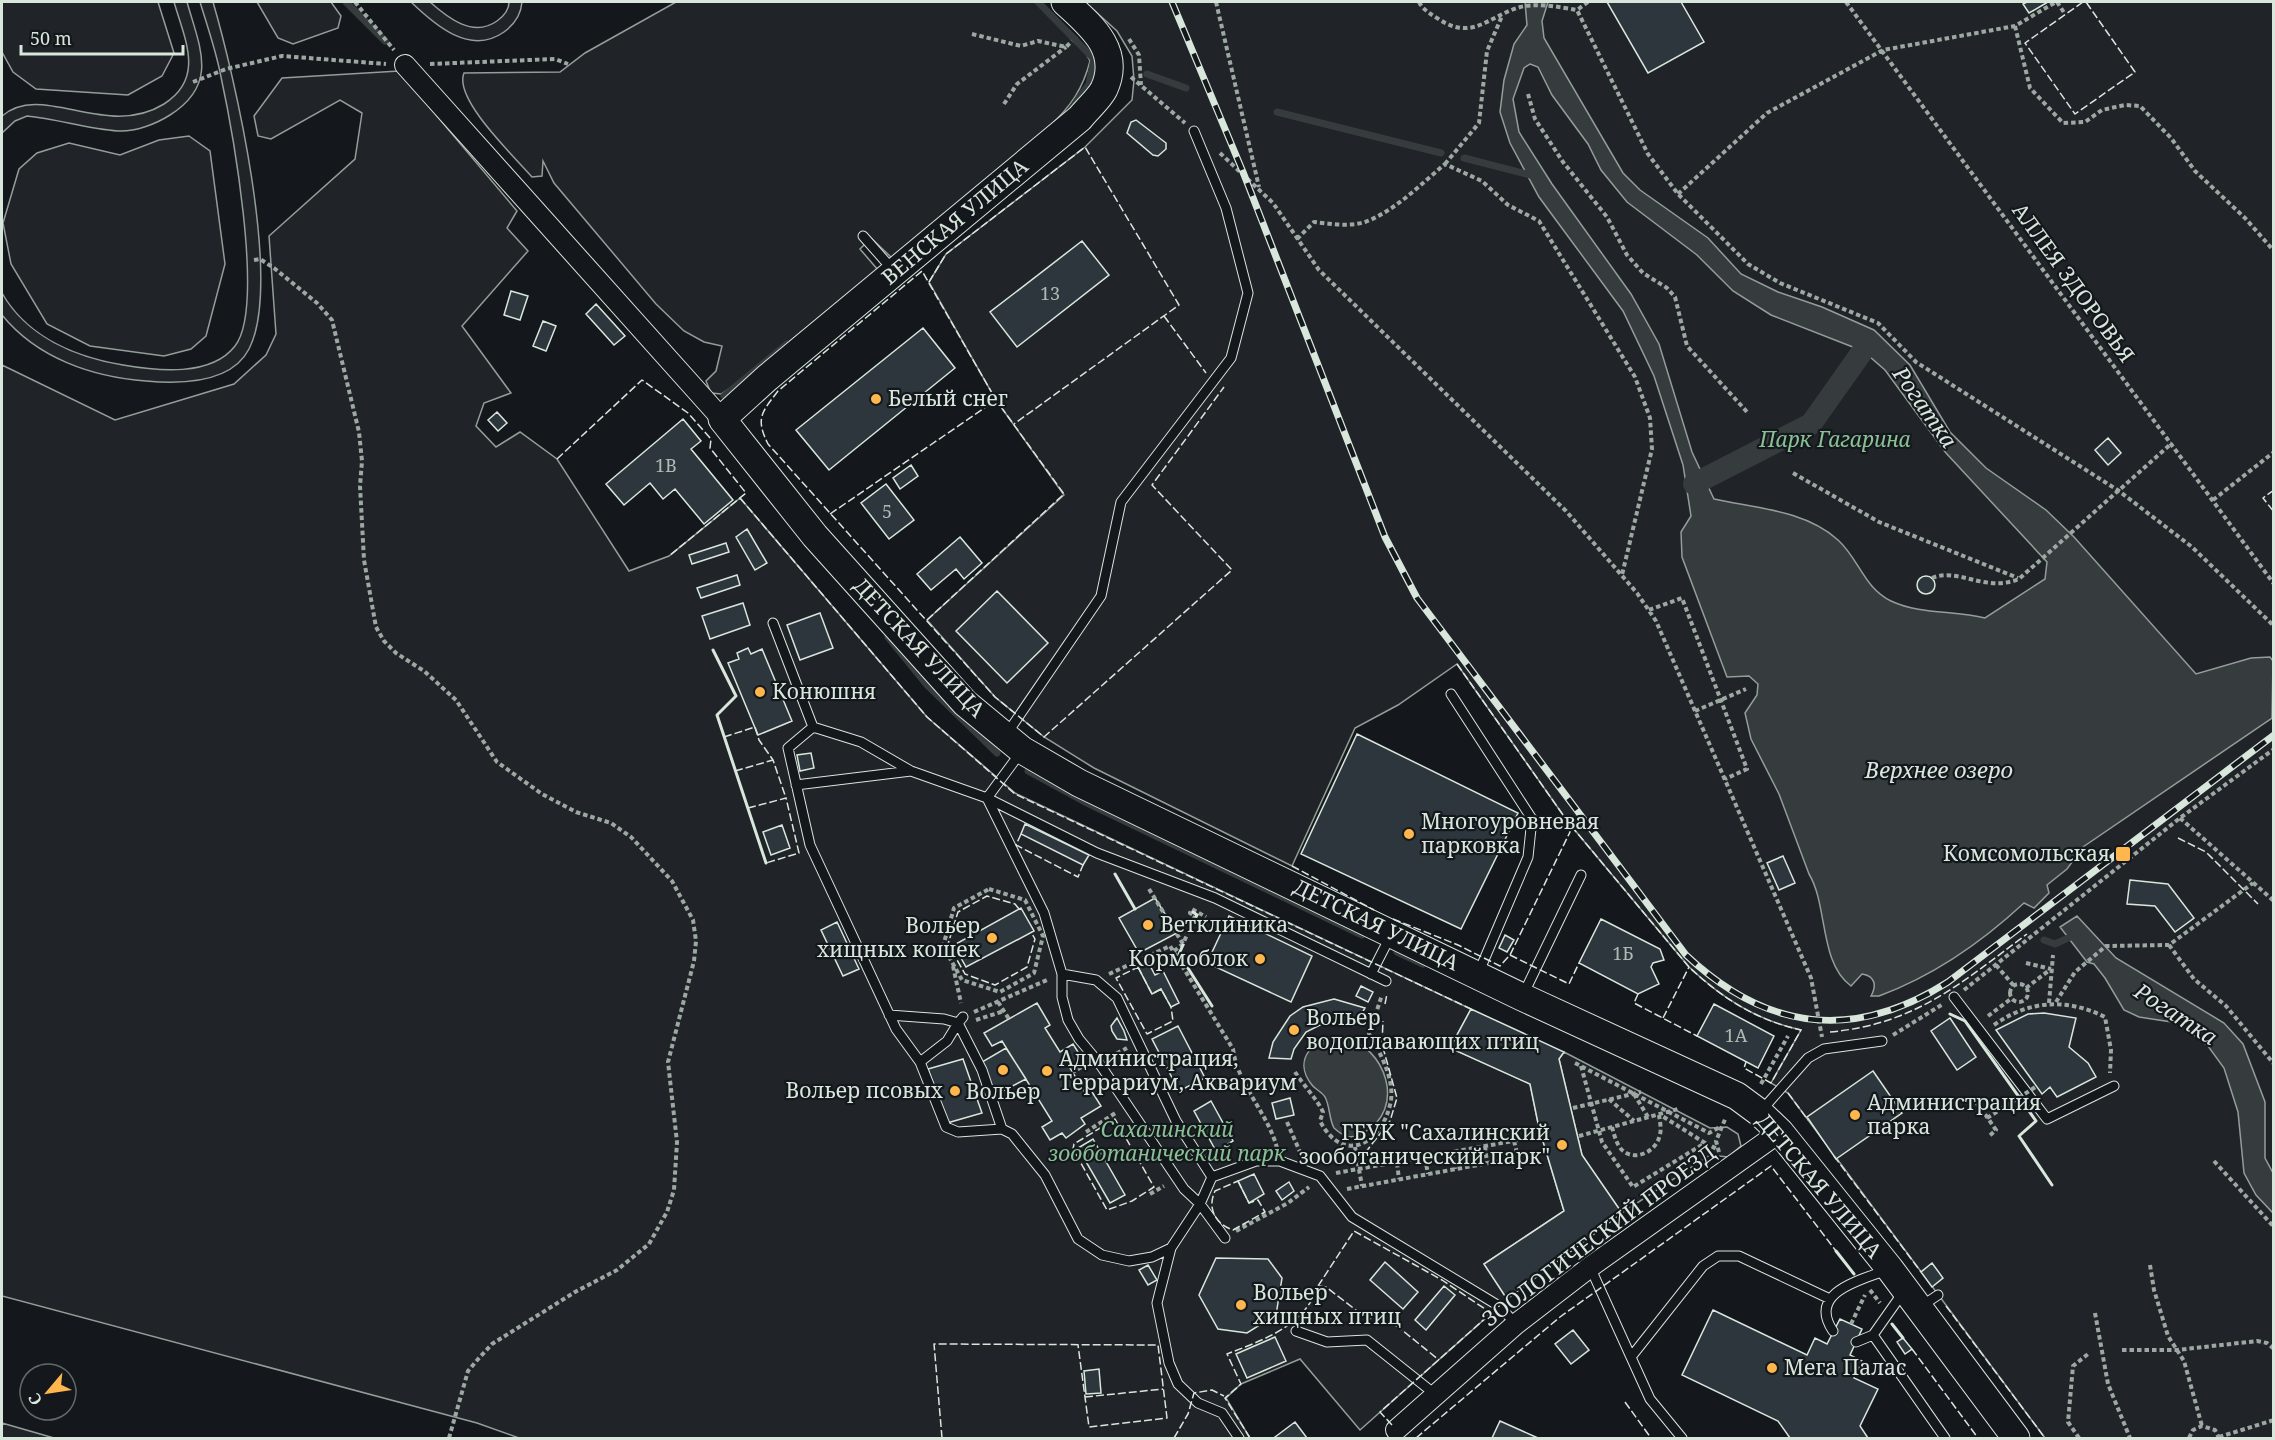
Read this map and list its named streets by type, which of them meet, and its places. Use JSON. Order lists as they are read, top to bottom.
{
  "streets": {
    "street": ["ВЕНСКАЯ УЛИЦА", "ДЕТСКАЯ УЛИЦА", "ЗООЛОГИЧЕСКИЙ ПРОЕЗД"],
    "path": ["АЛЛЕЯ ЗДОРОВЬЯ"]
  },
  "crossings": [
    ["ВЕНСКАЯ УЛИЦА", "ДЕТСКАЯ УЛИЦА"],
    ["ДЕТСКАЯ УЛИЦА", "ЗООЛОГИЧЕСКИЙ ПРОЕЗД"]
  ],
  "water": ["Рогатка", "Верхнее озеро"],
  "parks": ["Парк Гагарина", "Сахалинский зооботанический парк"],
  "places": {
    "other": [
      "Белый снег",
      "Конюшня",
      "Многоуровневая парковка",
      "Ветклиника",
      "Вольер хищных кошек",
      "Кормоблок",
      "Вольер водоплавающих птиц",
      "Вольер",
      "Администрация, Террариум, Аквариум",
      "Вольер псовых",
      "Администрация парка",
      "ГБУК \"Сахалинский зооботанический парк\"",
      "Вольер хищных птиц",
      "Мега Палас"
    ],
    "transit": ["Комсомольская"]
  },
  "house_numbers": [
    "13",
    "1В",
    "5",
    "1Б",
    "1А"
  ],
  "scale_bar": "50 m",
  "north": "bottom left"
}
